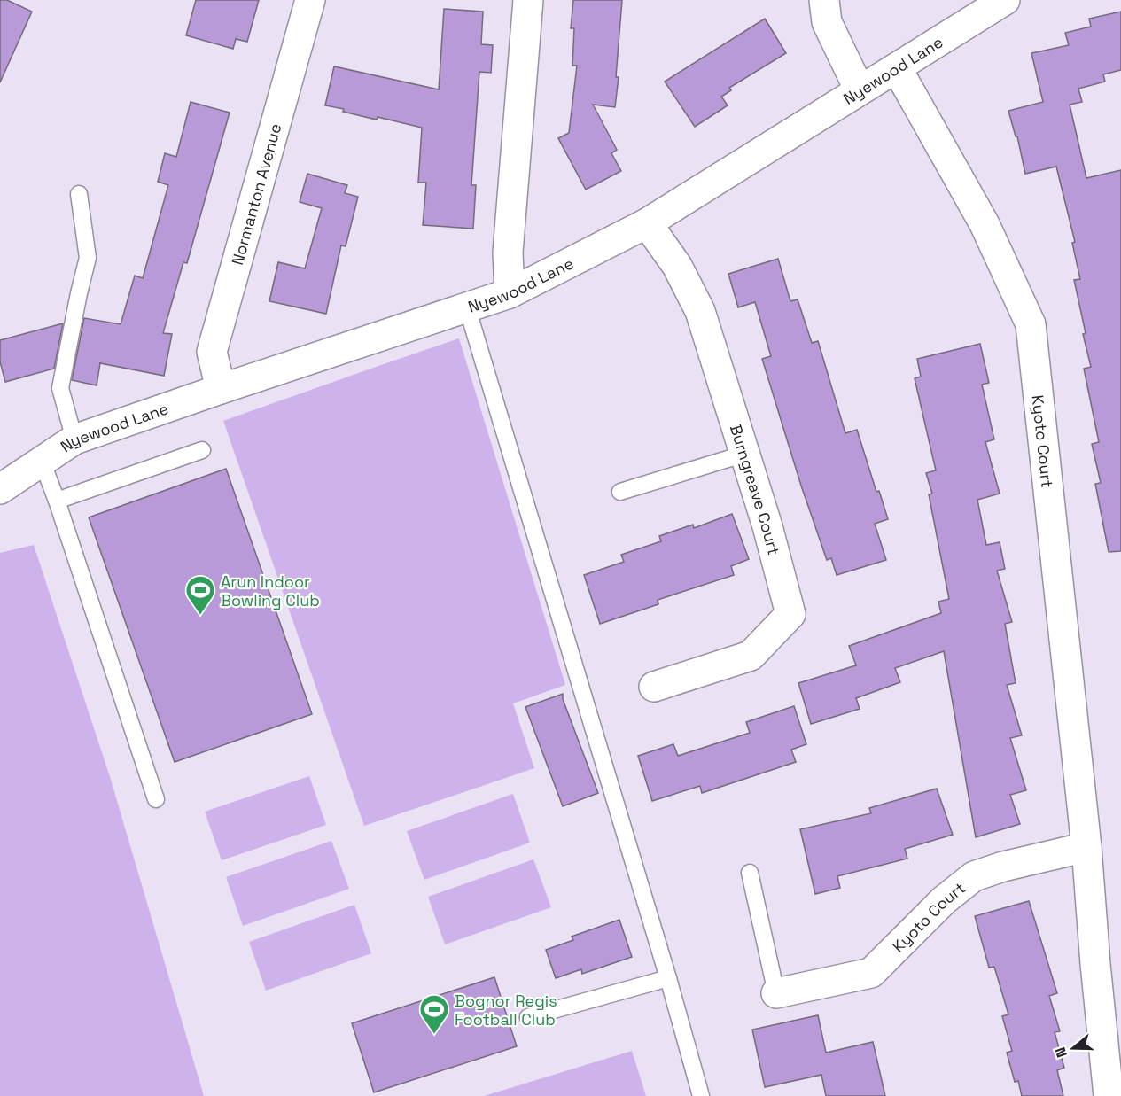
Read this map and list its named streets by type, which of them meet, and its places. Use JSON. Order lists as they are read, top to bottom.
{
  "streets": {
    "street": [
      "Nyewood Lane",
      "Normanton Avenue",
      "Kyoto Court",
      "Burngreave Court"
    ]
  },
  "crossings": [
    ["Nyewood Lane", "Normanton Avenue"],
    ["Nyewood Lane", "Kyoto Court"],
    ["Nyewood Lane", "Burngreave Court"]
  ],
  "places": {
    "sports": ["Arun Indoor Bowling Club", "Bognor Regis Football Club"]
  },
  "north": "left"
}
